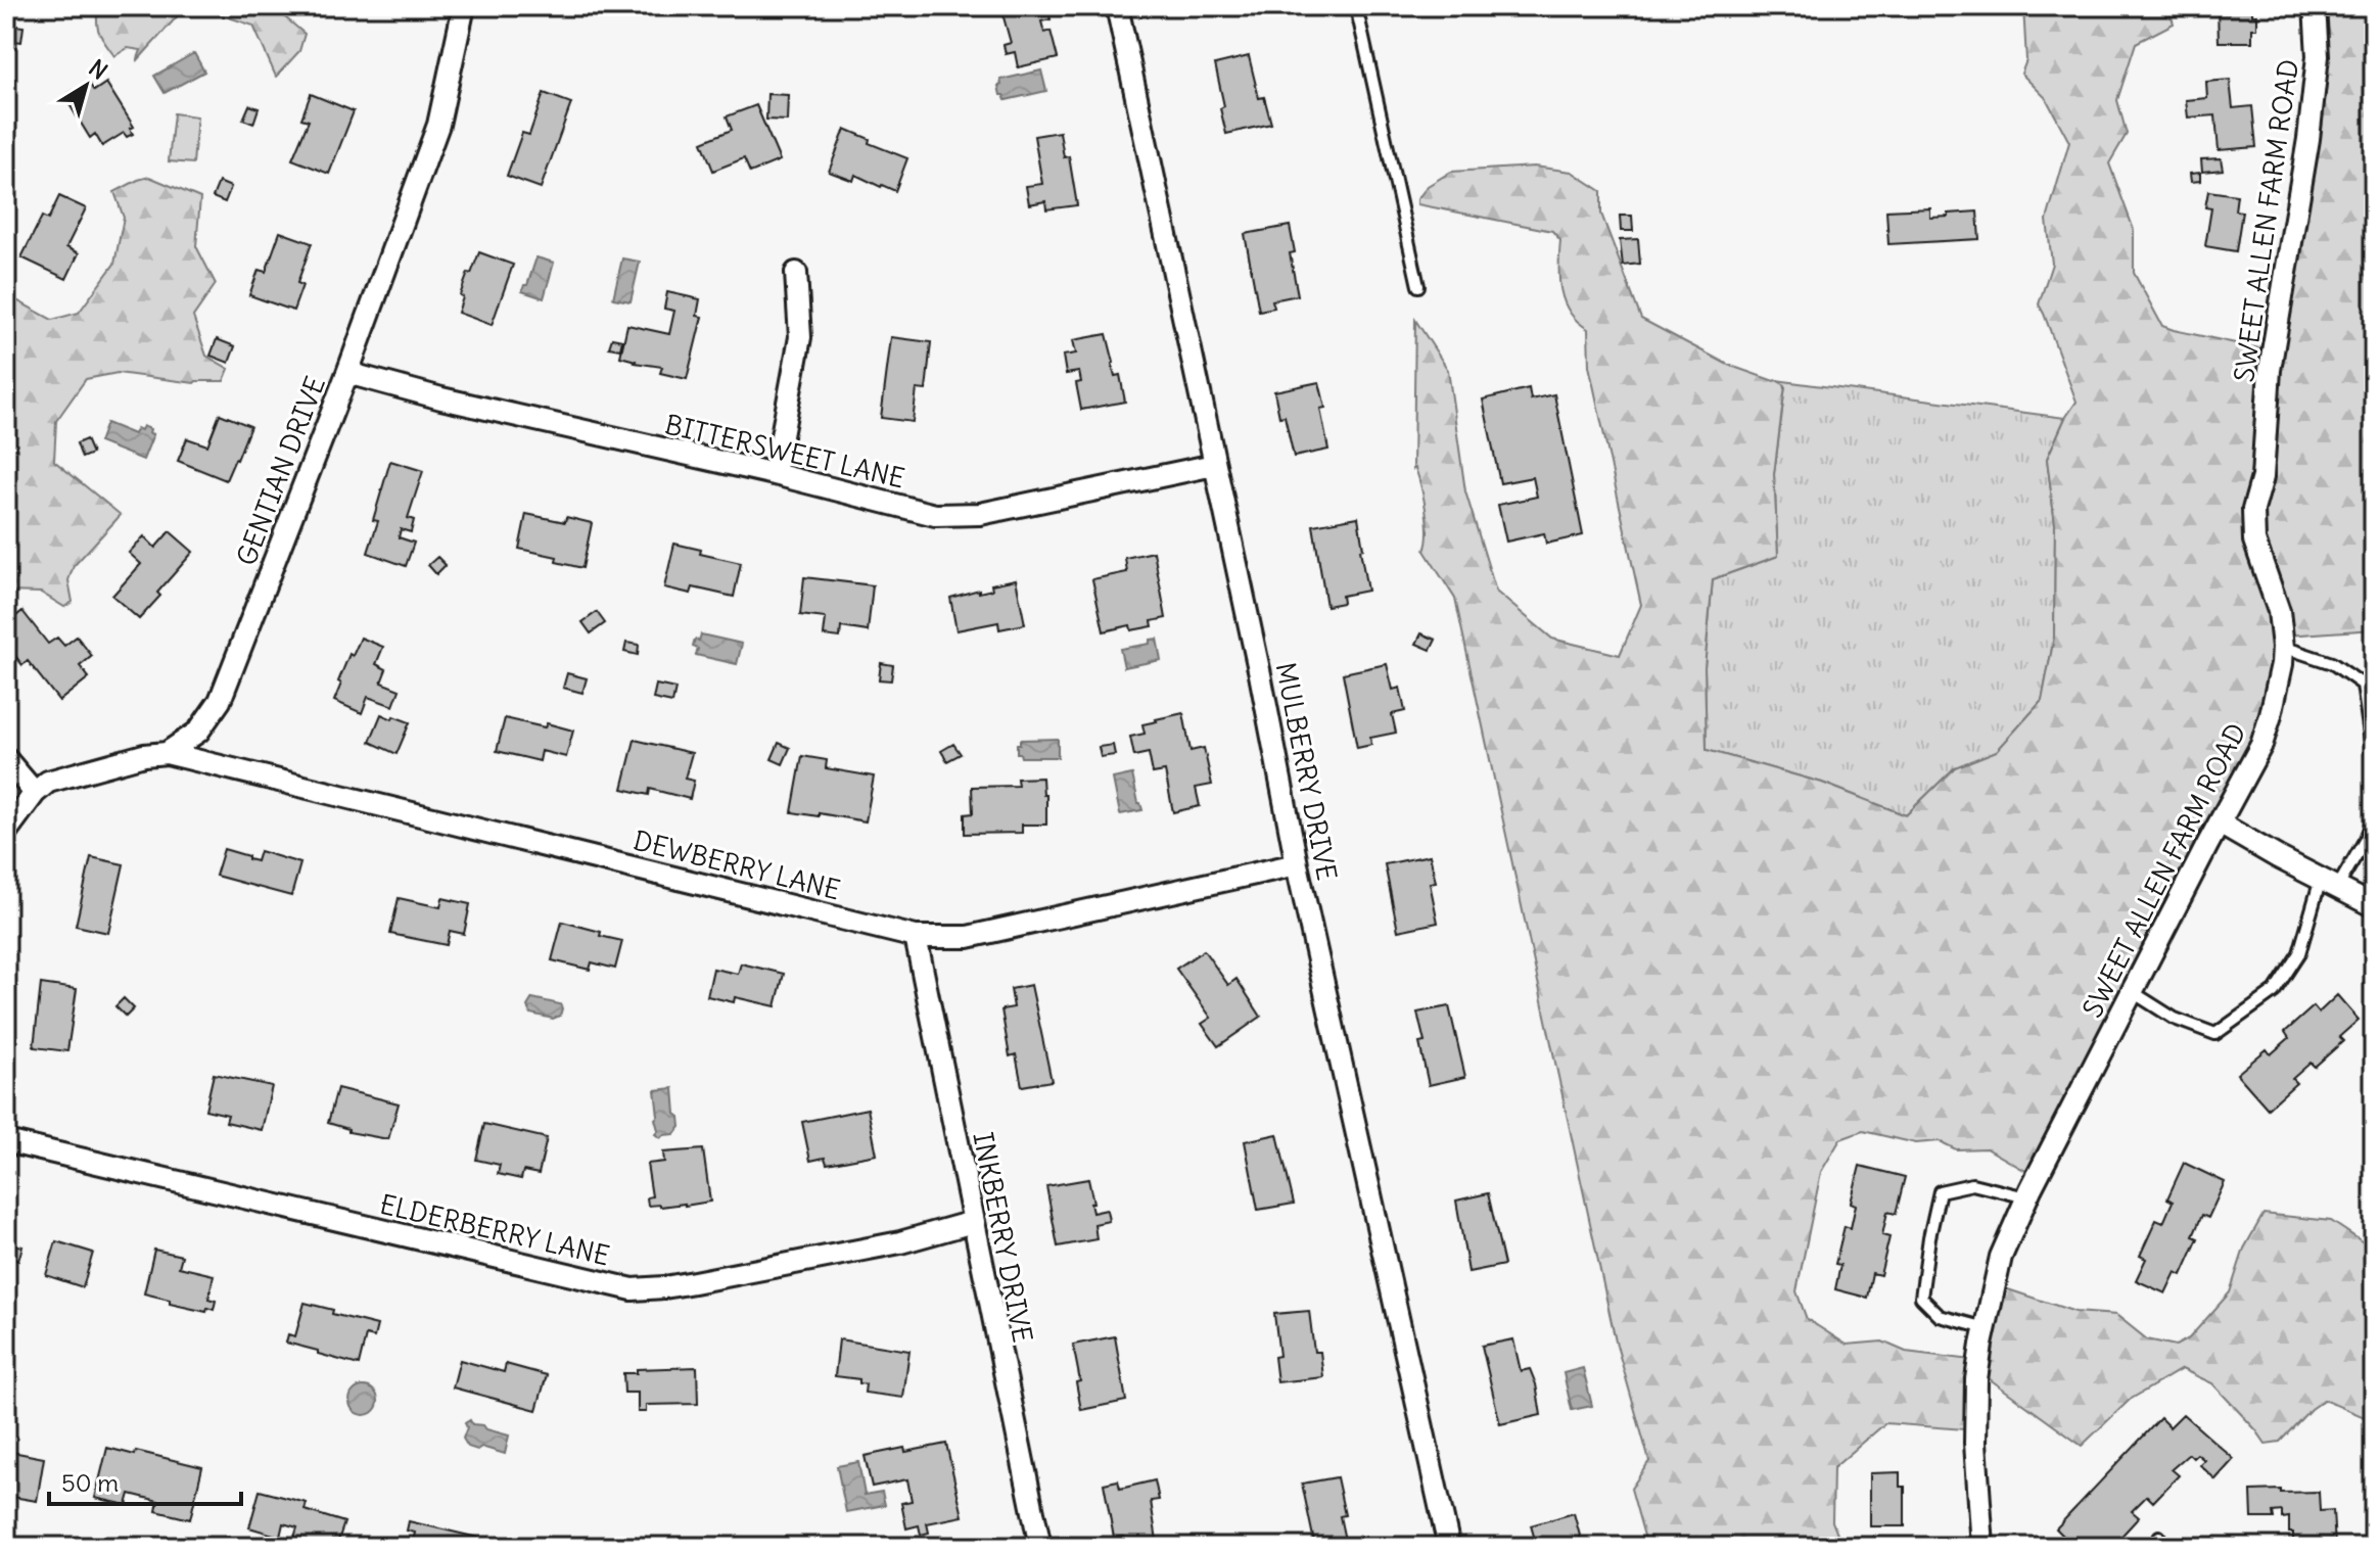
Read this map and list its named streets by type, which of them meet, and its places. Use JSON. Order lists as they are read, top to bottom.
{
  "streets": {
    "street": [
      "SWEET ALLEN FARM ROAD",
      "BITTERSWEET LANE",
      "GENTIAN DRIVE",
      "MULBERRY DRIVE",
      "DEWBERRY LANE",
      "ELDERBERRY LANE",
      "INKBERRY DRIVE"
    ]
  },
  "crossings": [
    ["BITTERSWEET LANE", "GENTIAN DRIVE"],
    ["BITTERSWEET LANE", "MULBERRY DRIVE"],
    ["GENTIAN DRIVE", "DEWBERRY LANE"],
    ["MULBERRY DRIVE", "DEWBERRY LANE"],
    ["DEWBERRY LANE", "INKBERRY DRIVE"],
    ["ELDERBERRY LANE", "INKBERRY DRIVE"]
  ],
  "scale_bar": "50 m",
  "north": "top right"
}
